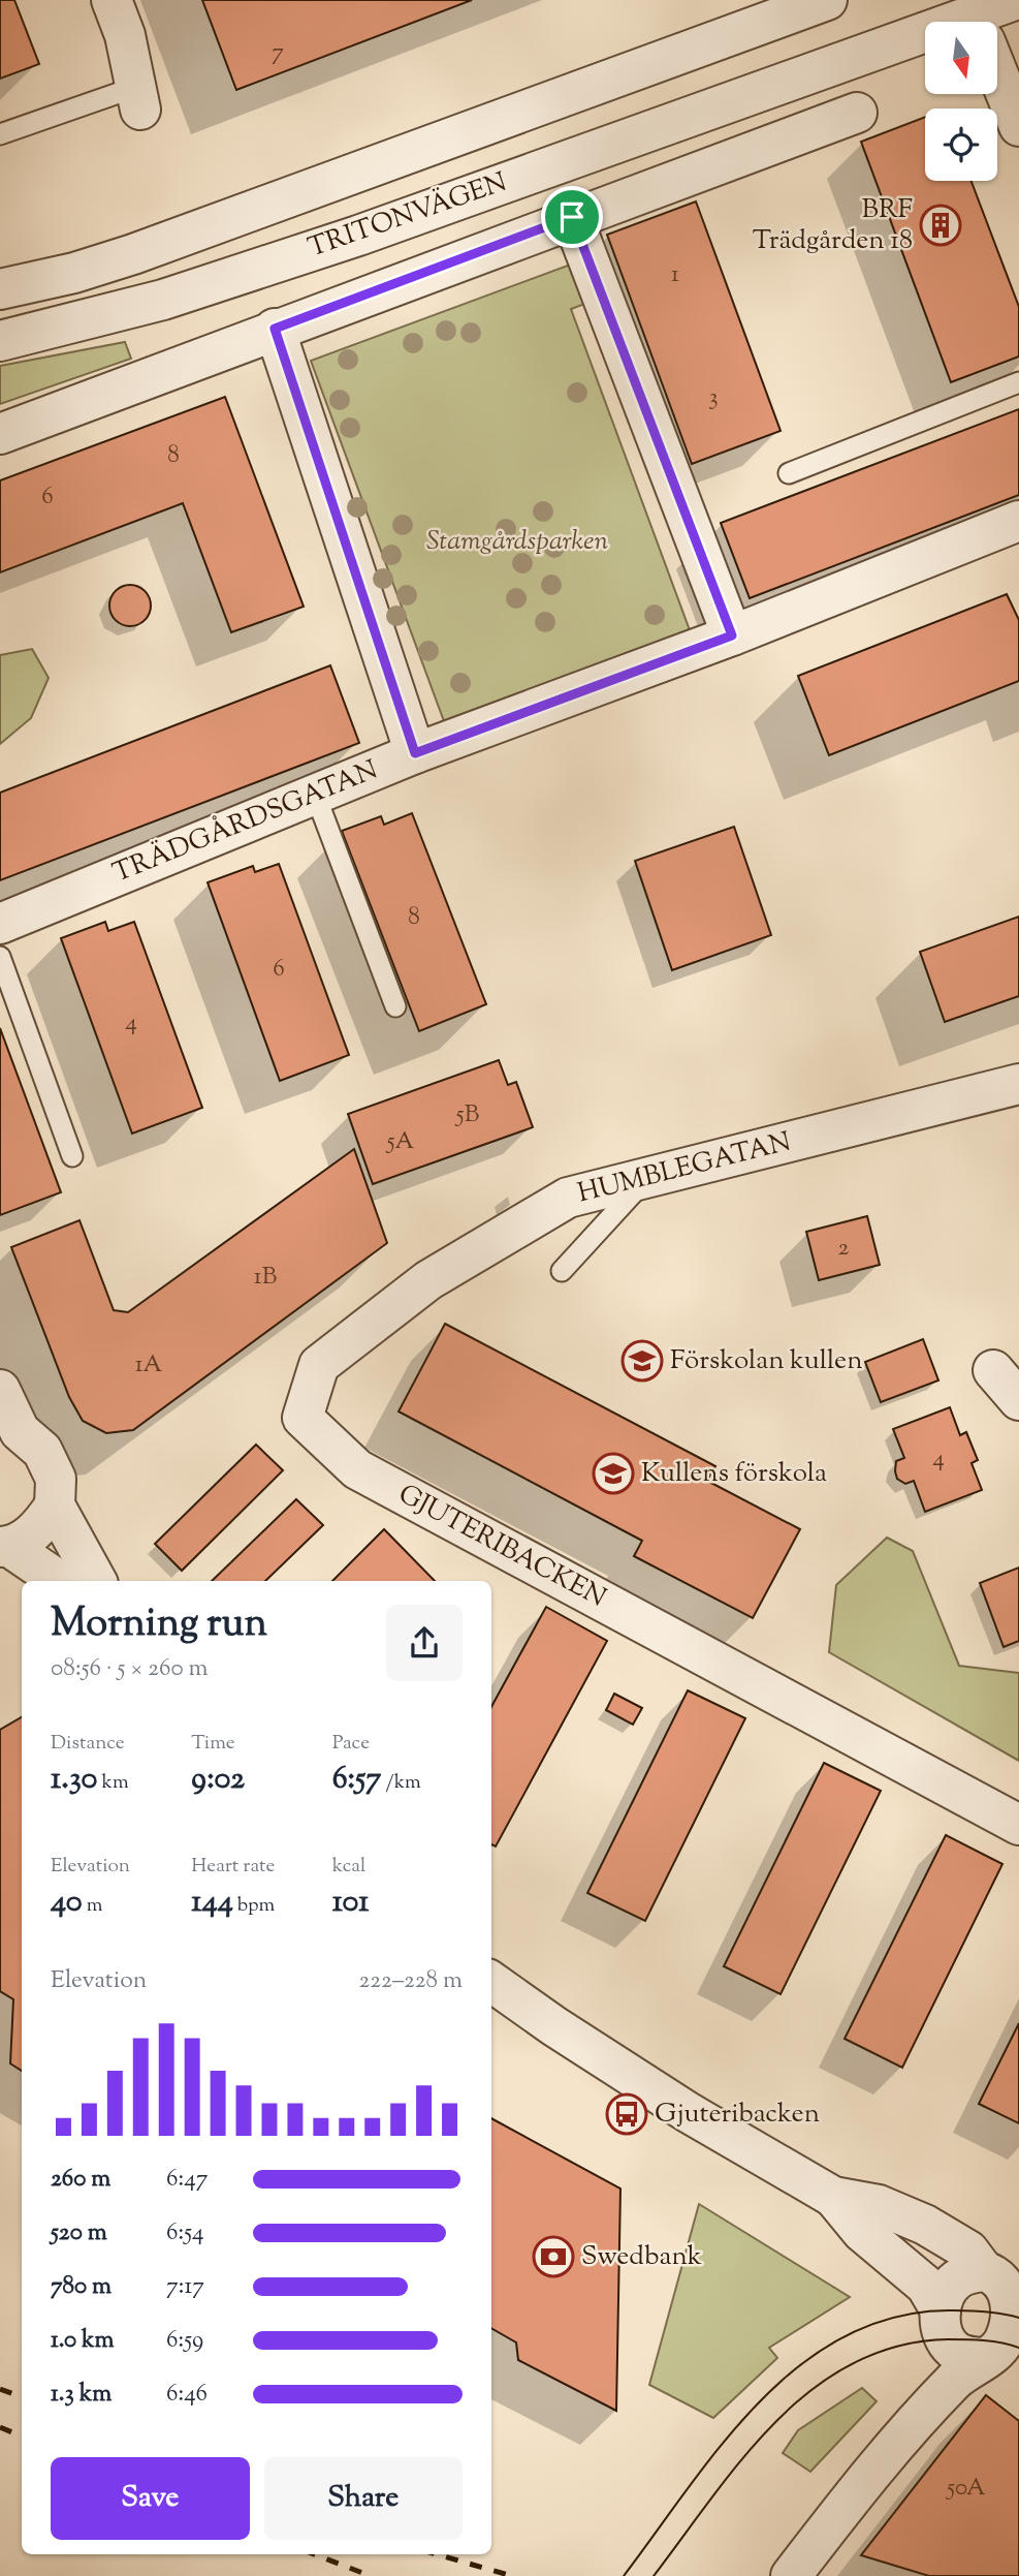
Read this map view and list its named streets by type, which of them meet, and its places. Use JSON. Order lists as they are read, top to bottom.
{
  "streets": {
    "street": [
      "TRITONVÄGEN",
      "TRÄDGÅRDSGATAN",
      "HUMBLEGATAN",
      "GJUTERIBACKEN"
    ]
  },
  "crossings": [
    ["HUMBLEGATAN", "GJUTERIBACKEN"]
  ],
  "parks": ["Stamgårdsparken"],
  "places": {
    "building": ["BRF Trädgården 18"],
    "school or university": ["Förskolan kullen", "Kullens förskola"],
    "bus stop": ["Gjuteribacken"],
    "bank": ["Swedbank"]
  },
  "house_numbers": [
    "7",
    "1",
    "3",
    "8",
    "6",
    "8",
    "6",
    "4",
    "5B",
    "5A",
    "2",
    "1B",
    "1A",
    "4",
    "50A"
  ],
  "north": "bottom",
  "page": {
    "heading": ["Morning run", "08:56 · 5 × 260 m"],
    "stats": [
      ["Distance", "1.30 km"],
      ["Time", "9:02"],
      ["Pace", "6:57 /km"],
      ["Elevation", "40 m"],
      ["Heart rate", "144 bpm"],
      ["kcal", "101"]
    ],
    "chart": ["Elevation", "222–228 m"],
    "list": [
      {
        "name": "260 m",
        "note": "6:47"
      },
      {
        "name": "520 m",
        "note": "6:54"
      },
      {
        "name": "780 m",
        "note": "7:17"
      },
      {
        "name": "1.0 km",
        "note": "6:59"
      },
      {
        "name": "1.3 km",
        "note": "6:46"
      }
    ],
    "buttons": ["Save", "Share"]
  }
}
